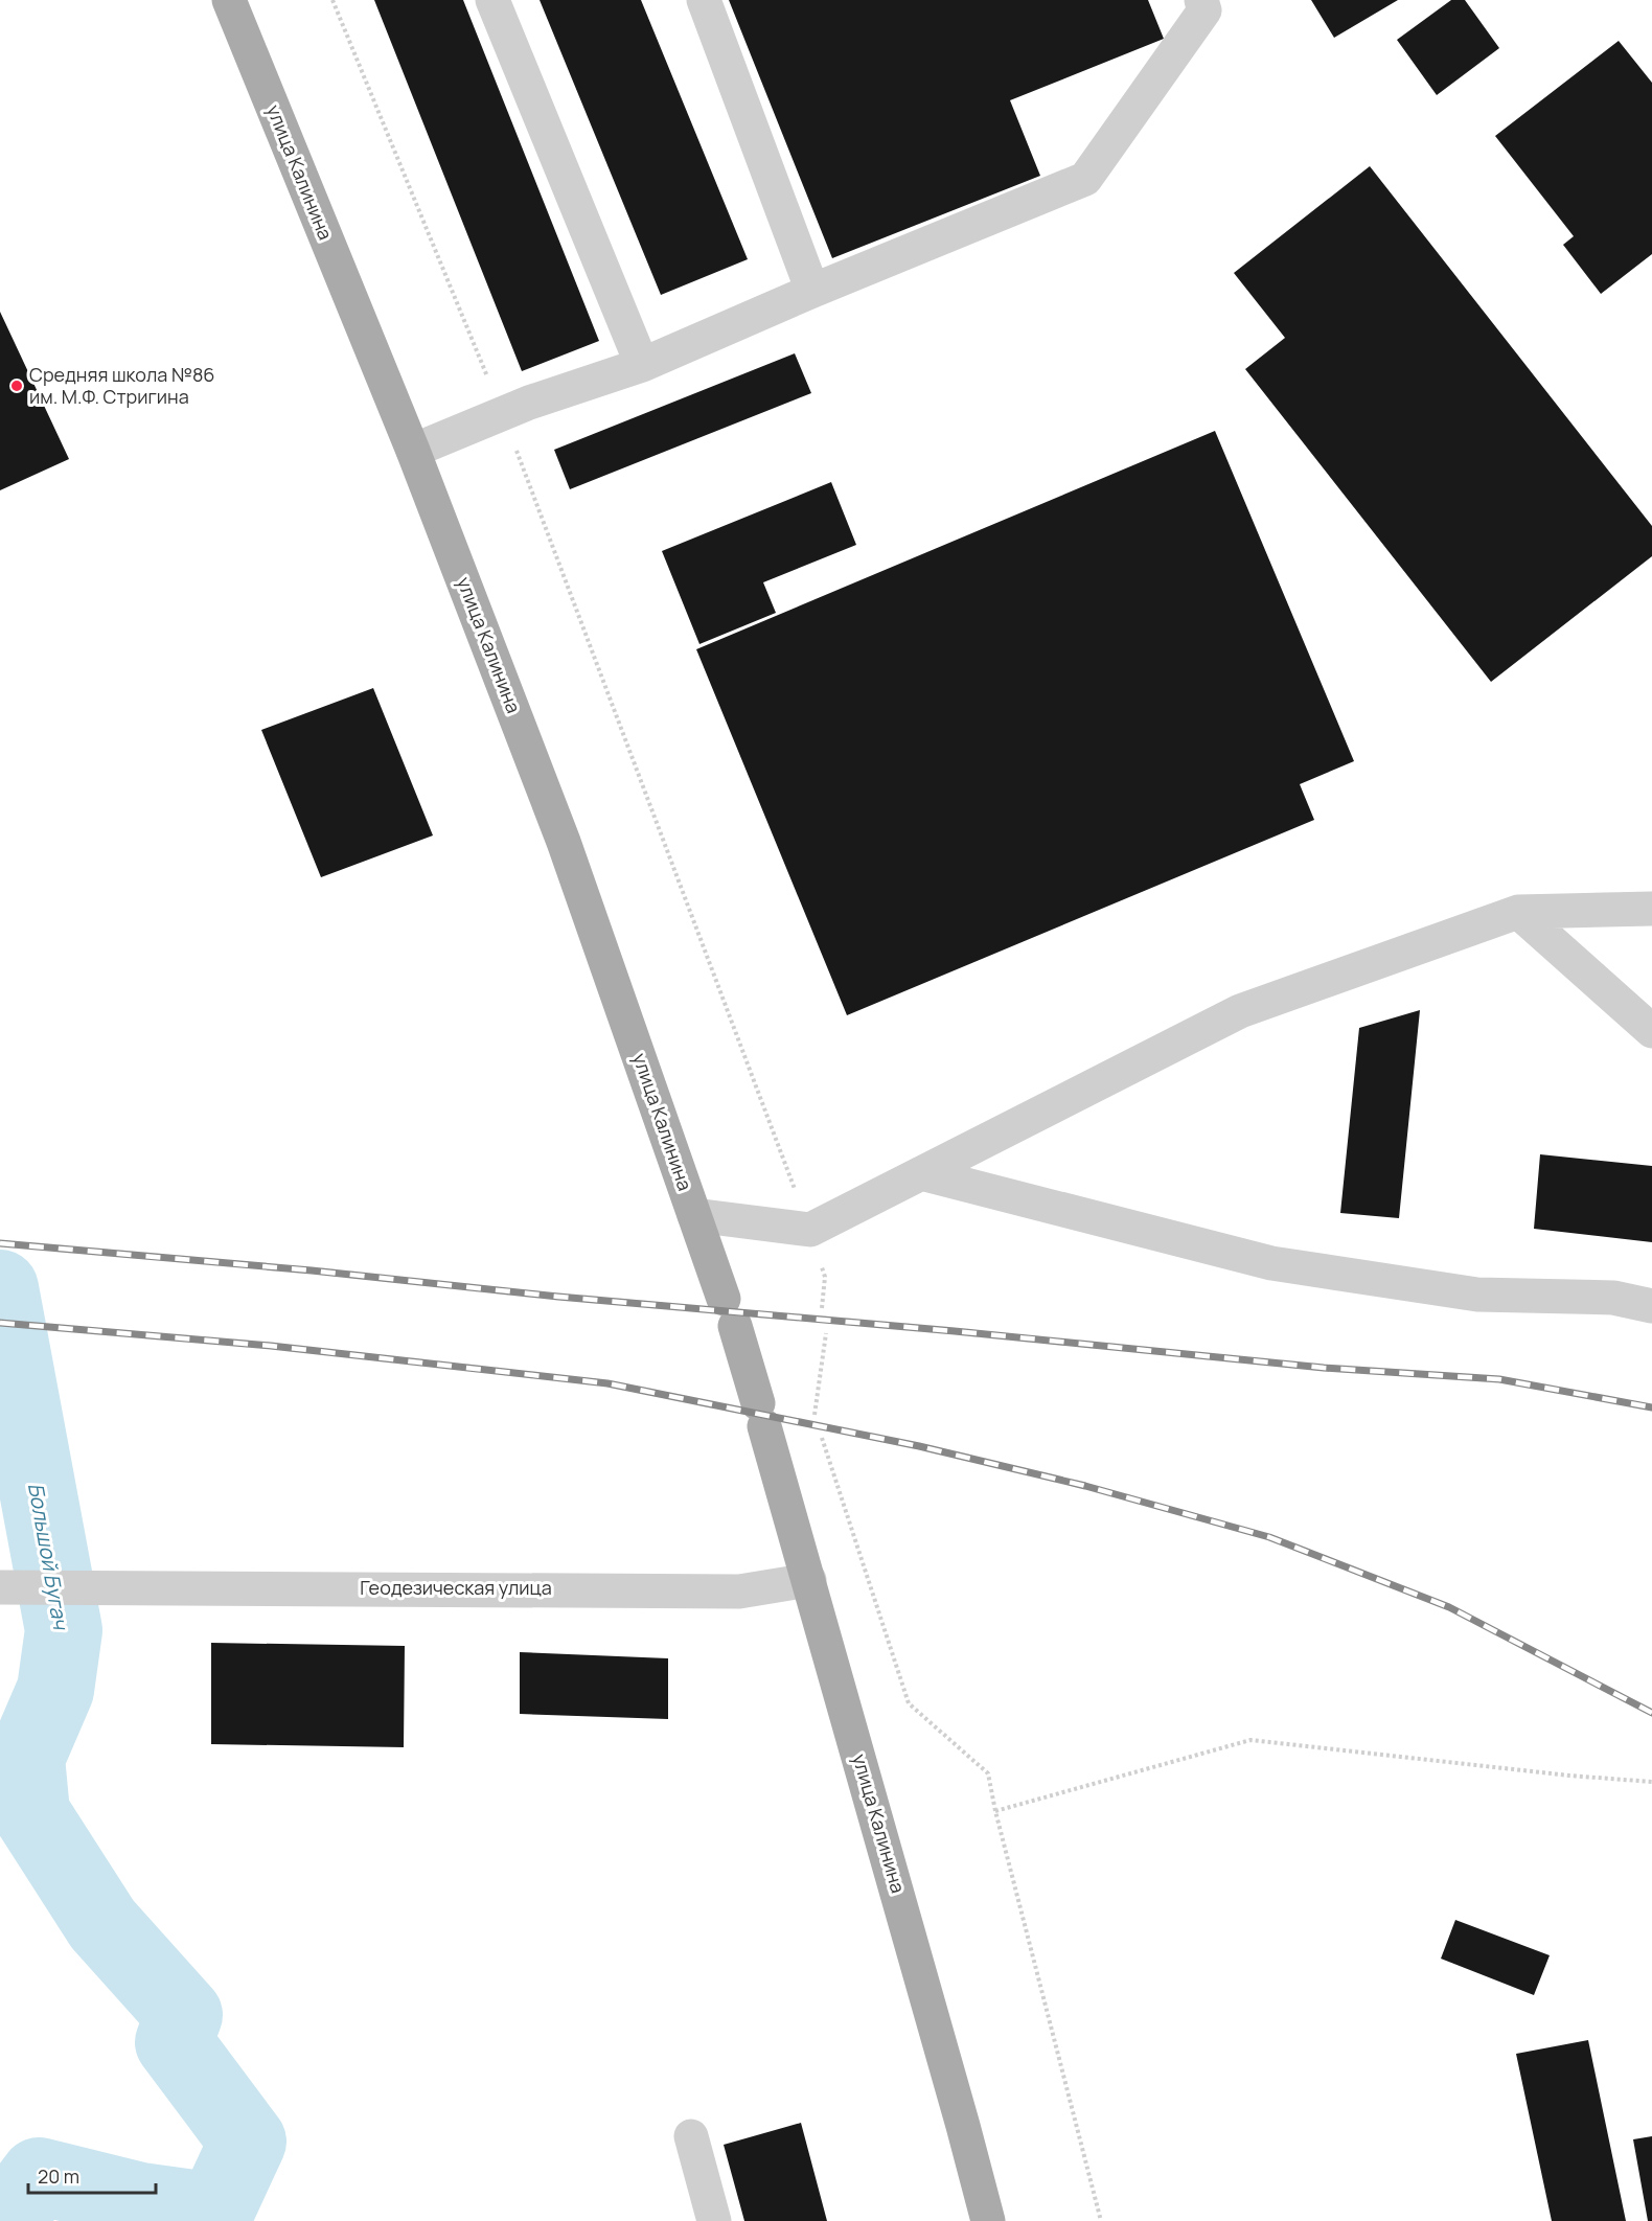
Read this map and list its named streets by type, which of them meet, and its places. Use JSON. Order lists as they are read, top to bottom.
{
  "streets": {
    "main road": ["улица Калинина"],
    "street": ["Геодезическая улица"]
  },
  "crossings": [
    ["улица Калинина", "Геодезическая улица"]
  ],
  "water": ["Большой Бугач"],
  "places": ["Средняя школа №86 им. М.Ф. Стригина"],
  "scale_bar": "20 m"
}
